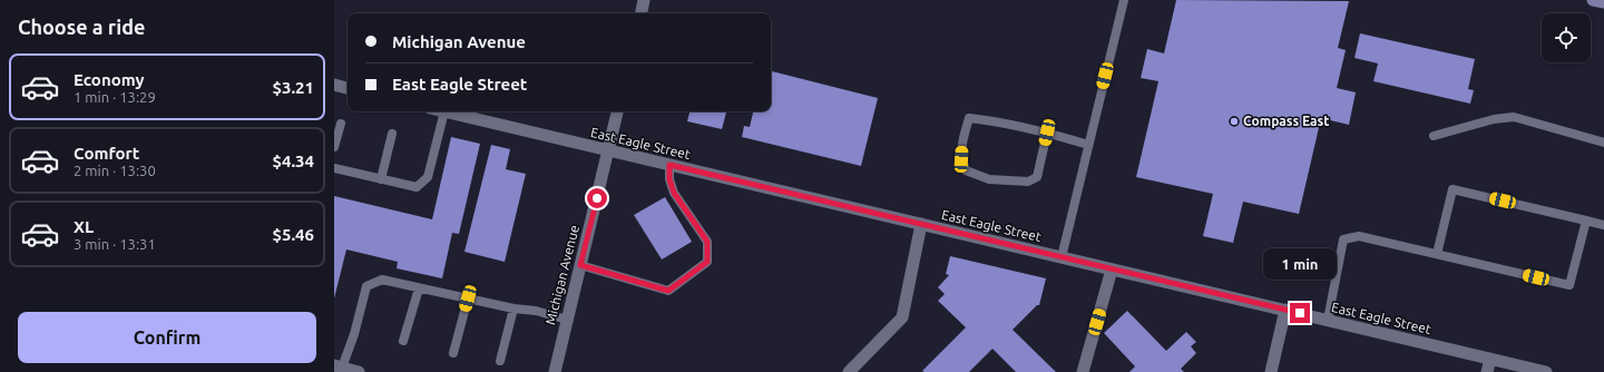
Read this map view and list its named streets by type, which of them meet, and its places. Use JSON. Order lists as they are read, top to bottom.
{
  "streets": {
    "street": ["East Eagle Street", "Michigan Avenue"]
  },
  "crossings": [
    ["East Eagle Street", "Michigan Avenue"]
  ],
  "places": ["Compass East"],
  "page": {
    "heading": "Choose a ride",
    "banner": ["Michigan Avenue", "East Eagle Street"],
    "list": [
      {
        "name": "Economy",
        "note": "1 min · 13:29",
        "value": "$3.21"
      },
      {
        "name": "Comfort",
        "note": "2 min · 13:30",
        "value": "$4.34"
      },
      {
        "name": "XL",
        "note": "3 min · 13:31",
        "value": "$5.46"
      }
    ],
    "bubble": "1 min",
    "buttons": "Confirm"
  }
}
